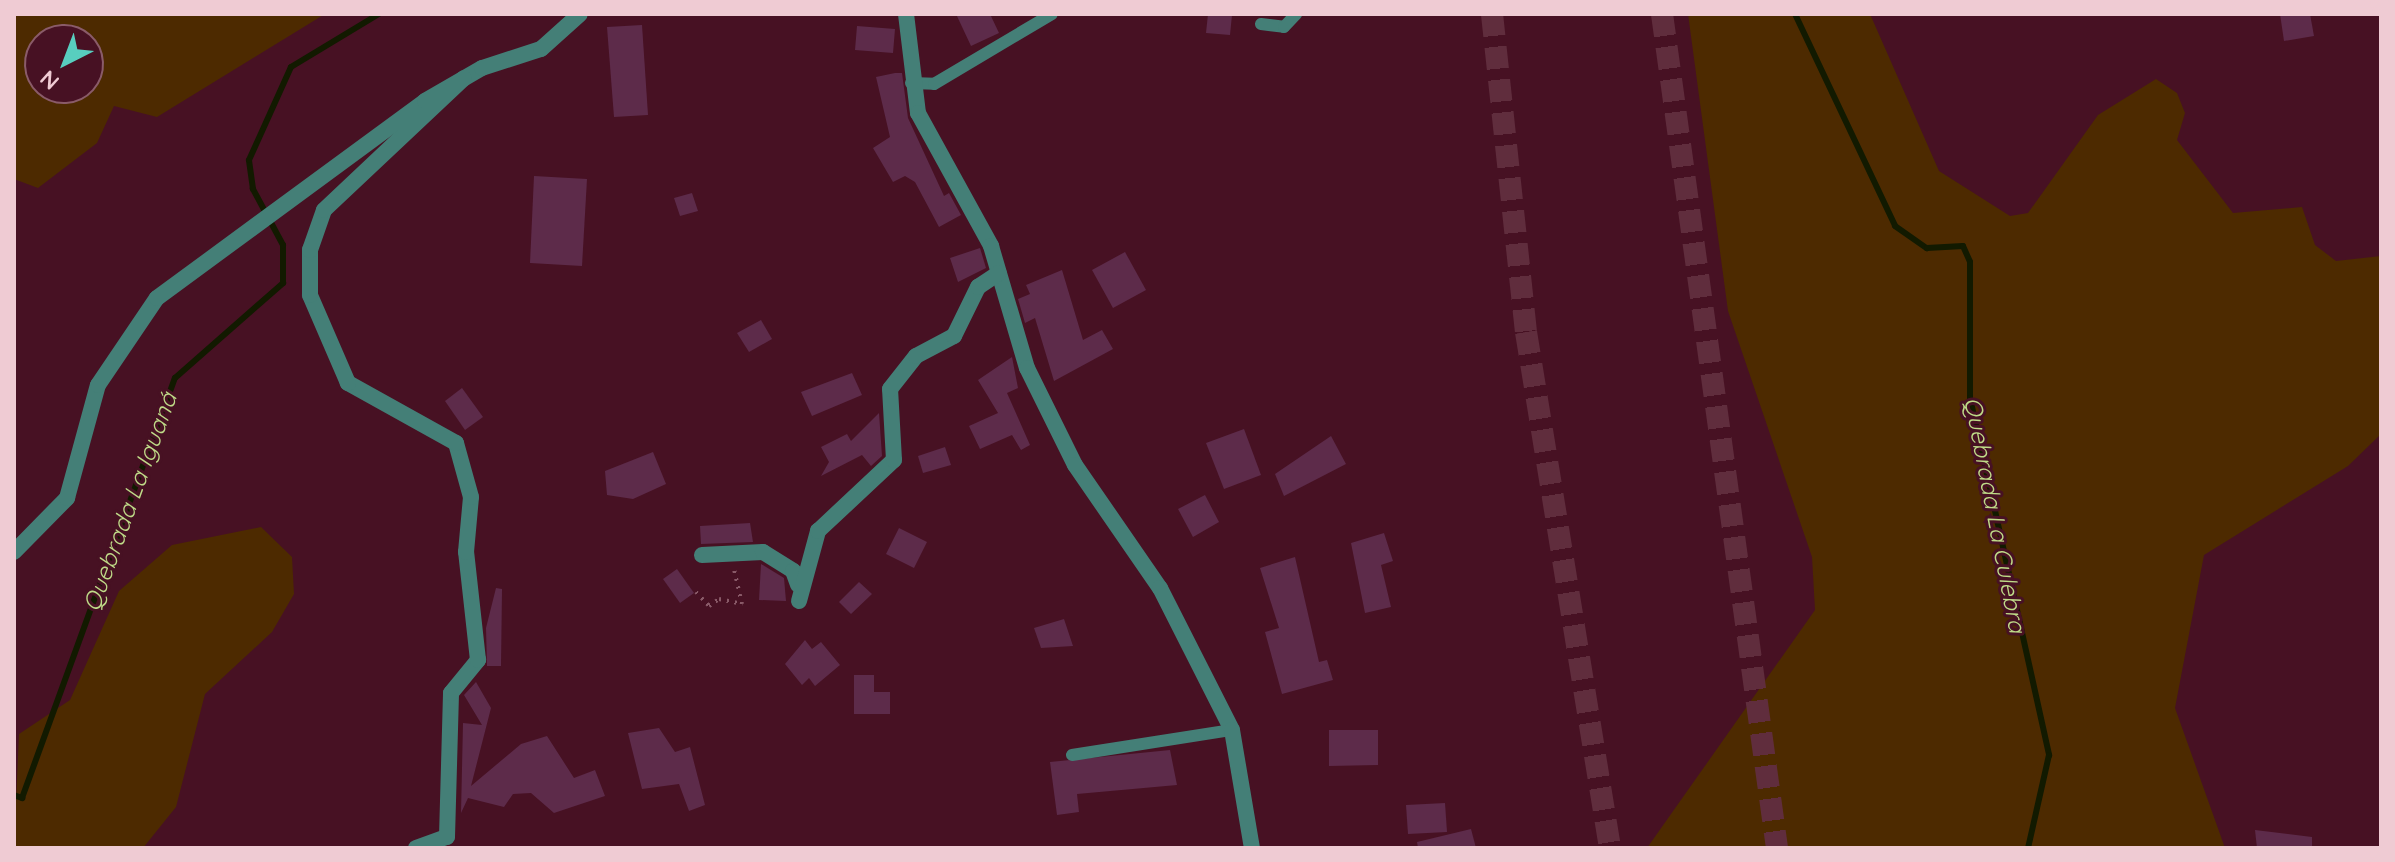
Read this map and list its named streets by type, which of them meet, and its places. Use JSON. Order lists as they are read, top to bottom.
{
  "water": ["Quebrada La Iguaná", "Quebrada La Culebra"],
  "north": "bottom left"
}
